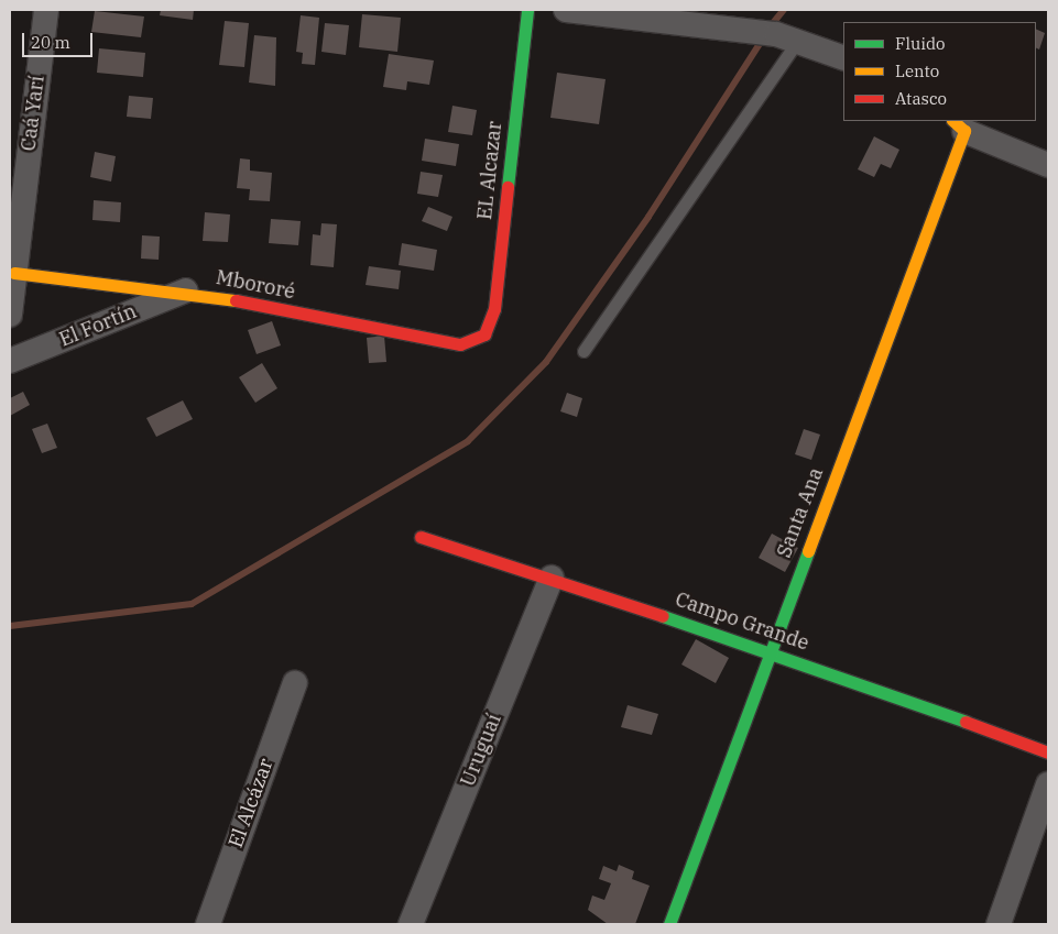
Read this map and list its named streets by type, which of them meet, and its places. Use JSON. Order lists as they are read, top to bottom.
{
  "streets": {
    "street": [
      "Caá Yarí",
      "EL Alcazar",
      "Mbororé",
      "El Fortín",
      "Santa Ana",
      "Campo Grande",
      "Uruguaí",
      "El Alcázar"
    ]
  },
  "crossings": [
    ["Caá Yarí", "Mbororé"],
    ["EL Alcazar", "Mbororé"],
    ["Mbororé", "El Fortín"],
    ["Santa Ana", "Campo Grande"],
    ["Campo Grande", "Uruguaí"]
  ],
  "legend": ["Fluido", "Lento", "Atasco"],
  "scale_bar": "20 m"
}
